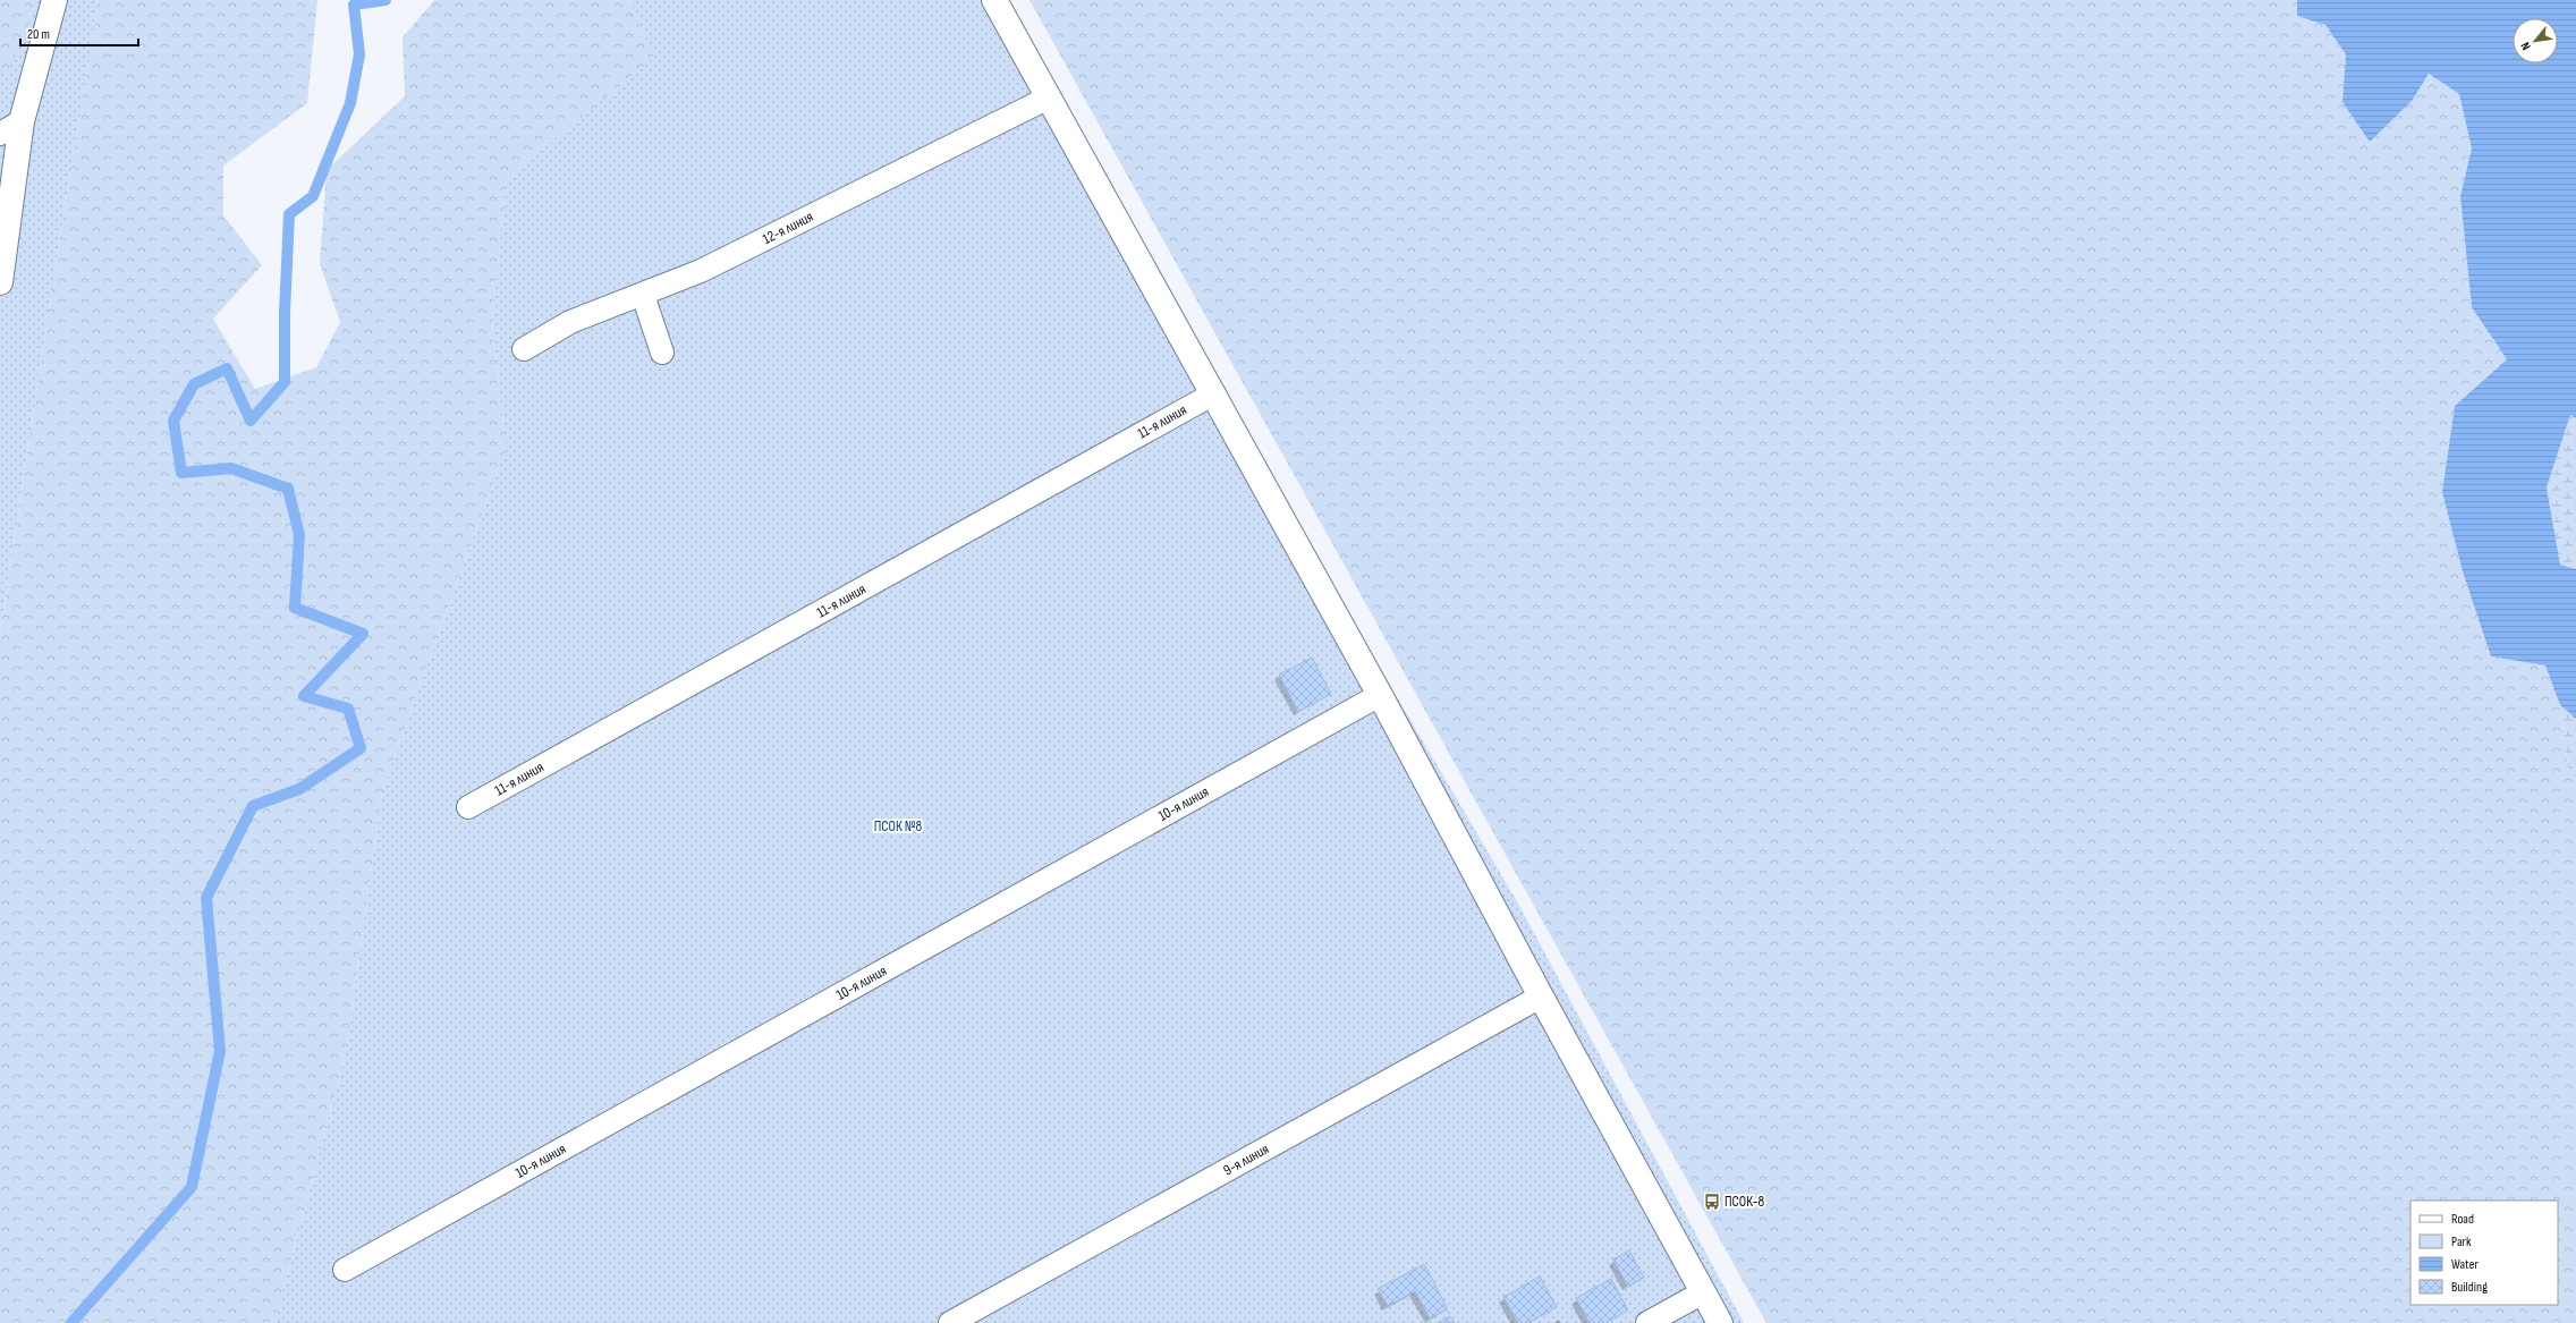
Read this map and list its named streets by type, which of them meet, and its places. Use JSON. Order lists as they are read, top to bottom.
{
  "streets": {
    "lane": [
      "12-я линия",
      "11-я линия",
      "10-я линия",
      "9-я линия"
    ]
  },
  "parks": ["ПСОК №8"],
  "places": {
    "bus stop": ["ПСОК-8"]
  },
  "legend": [
    "Road",
    "Park",
    "Water",
    "Building"
  ],
  "scale_bar": "20 m",
  "north": "bottom left"
}
